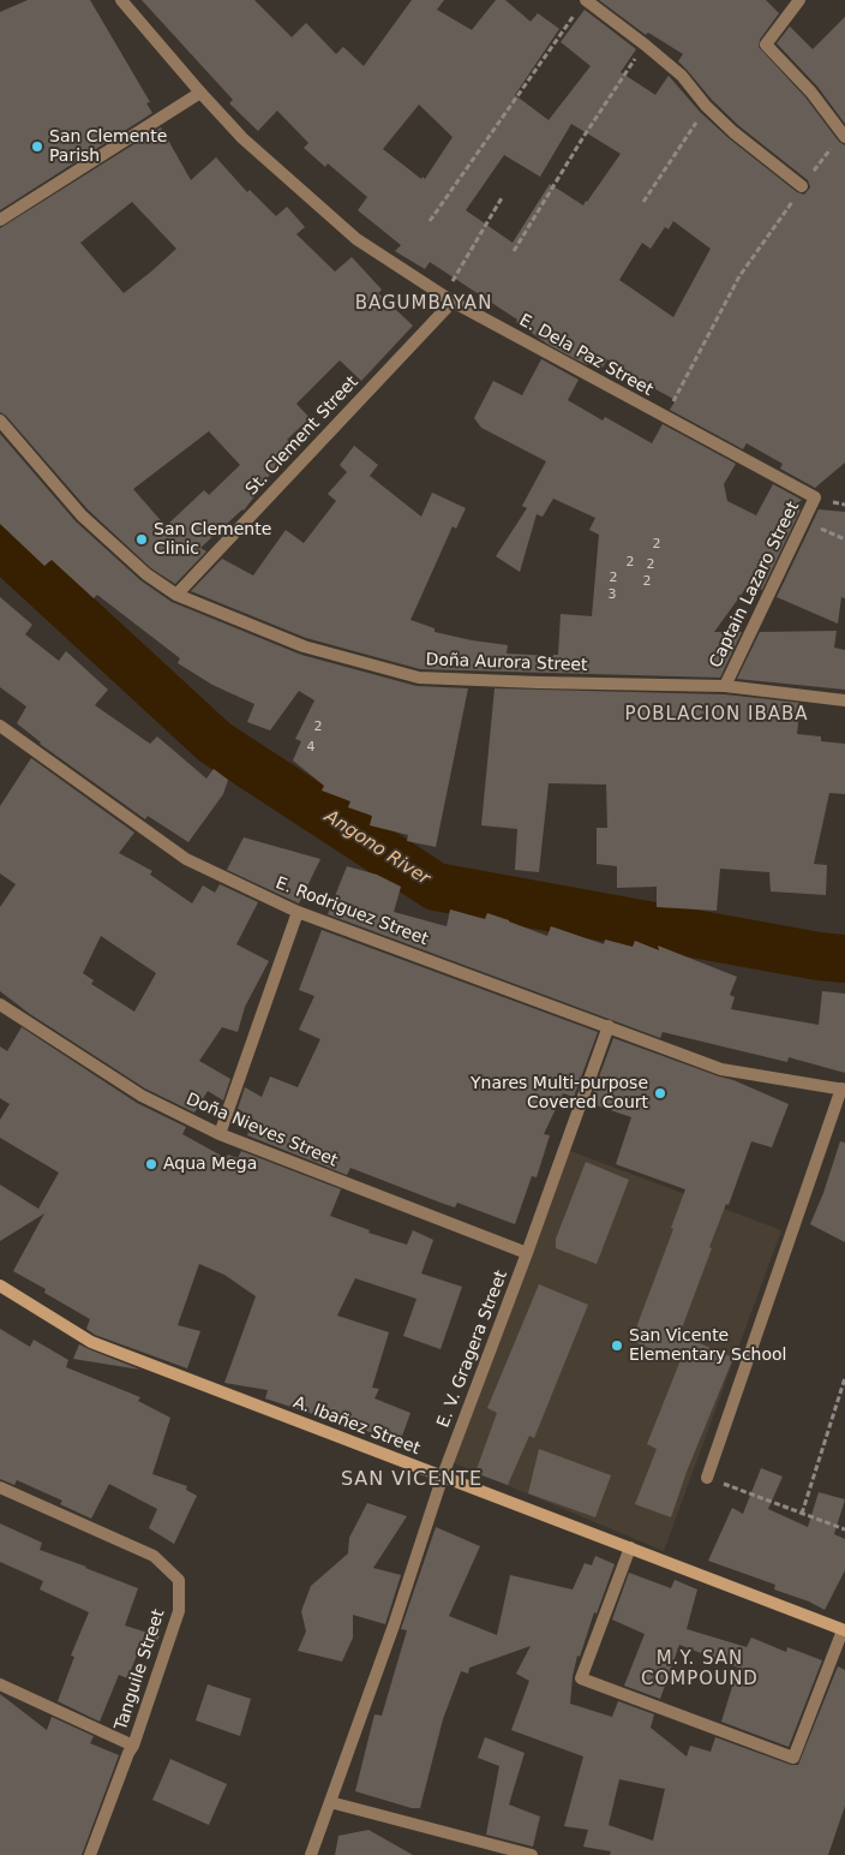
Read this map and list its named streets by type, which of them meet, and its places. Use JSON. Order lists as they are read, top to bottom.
{
  "streets": {
    "street": [
      "E. Dela Paz Street",
      "St. Clement Street",
      "Captain Lazaro Street",
      "Doña Aurora Street",
      "E. Rodriguez Street",
      "Doña Nieves Street",
      "E. V. Gragera Street",
      "A. Ibañez Street",
      "Tanguile Street"
    ]
  },
  "crossings": [
    ["E. Dela Paz Street", "St. Clement Street"],
    ["E. Dela Paz Street", "Captain Lazaro Street"],
    ["St. Clement Street", "Doña Aurora Street"],
    ["Captain Lazaro Street", "Doña Aurora Street"],
    ["E. Rodriguez Street", "E. V. Gragera Street"],
    ["Doña Nieves Street", "E. V. Gragera Street"],
    ["E. V. Gragera Street", "A. Ibañez Street"]
  ],
  "districts": [
    "BAGUMBAYAN",
    "POBLACION IBABA",
    "SAN VICENTE",
    "M.Y. SAN COMPOUND"
  ],
  "water": ["Angono River"],
  "places": [
    "San Clemente Parish",
    "San Clemente Clinic",
    "Ynares Multi-purpose Covered Court",
    "Aqua Mega",
    "San Vicente Elementary School"
  ],
  "house_numbers": [
    "2",
    "2",
    "2",
    "2",
    "2",
    "3",
    "2",
    "4"
  ]
}
